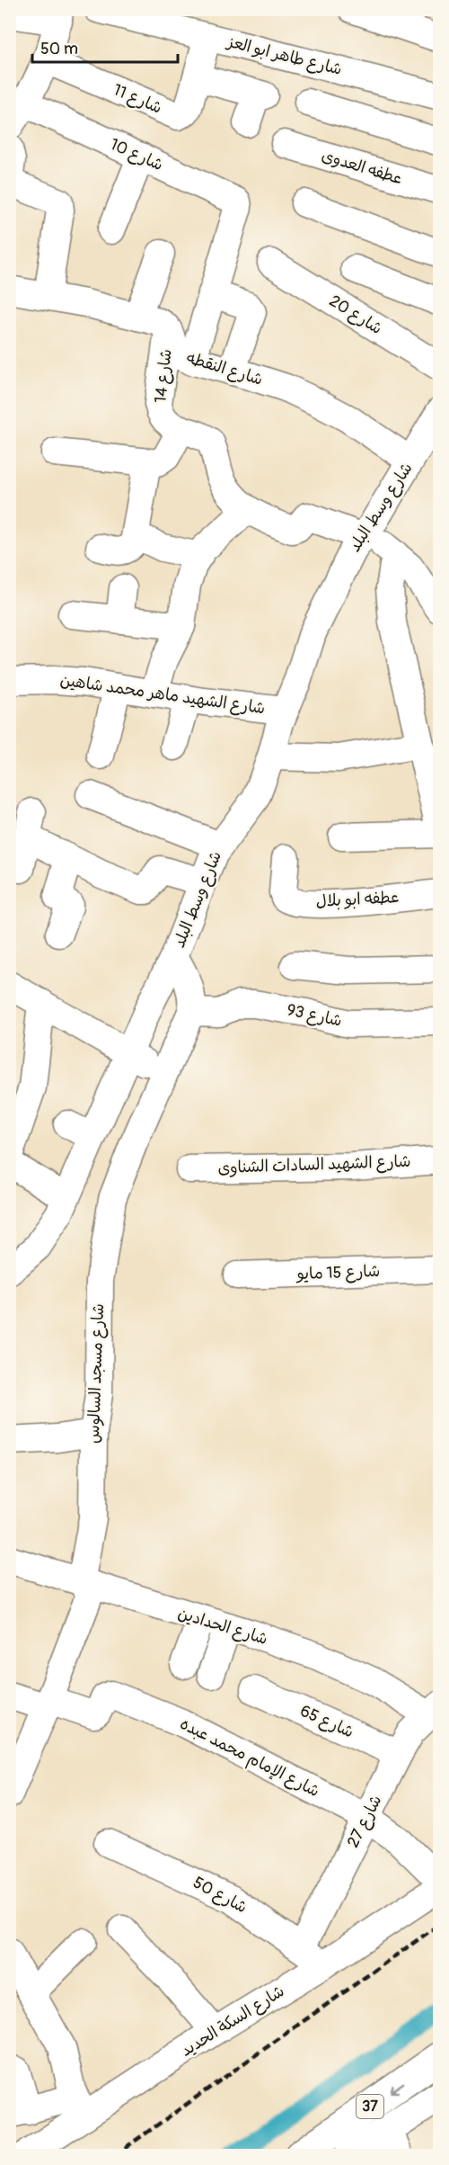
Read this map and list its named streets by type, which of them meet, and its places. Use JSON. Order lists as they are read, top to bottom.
{
  "streets": {
    "highway": ["37"],
    "street": [
      "شارع طاهر ابو العز",
      "شارع 11",
      "شارع 10",
      "عطفه العدوى",
      "شارع 20",
      "شارع النقطه",
      "شارع 14",
      "شارع وسط البلد",
      "شارع الشهيد ماهر محمد شاهين",
      "عطفه ابو بلال",
      "شارع 93",
      "شارع الشهيد السادات الشناوى",
      "شارع 15 مايو",
      "شارع مسجد السالوس",
      "شارع الحدادين",
      "شارع 65",
      "شارع الإمام محمد عبده",
      "شارع 27",
      "شارع 50",
      "شارع السكة الحديد"
    ]
  },
  "crossings": [
    ["شارع طاهر ابو العز", "شارع 11"],
    ["شارع النقطه", "شارع 14"],
    ["شارع النقطه", "شارع وسط البلد"],
    ["شارع 14", "شارع وسط البلد"],
    ["شارع وسط البلد", "شارع الشهيد ماهر محمد شاهين"],
    ["شارع وسط البلد", "شارع مسجد السالوس"],
    ["شارع 93", "شارع مسجد السالوس"],
    ["شارع مسجد السالوس", "شارع الحدادين"],
    ["شارع مسجد السالوس", "شارع الإمام محمد عبده"],
    ["شارع الحدادين", "شارع 27"],
    ["شارع 65", "شارع 27"],
    ["شارع الإمام محمد عبده", "شارع 27"],
    ["شارع 27", "شارع 50"],
    ["شارع 50", "شارع السكة الحديد"]
  ],
  "scale_bar": "50 m"
}
